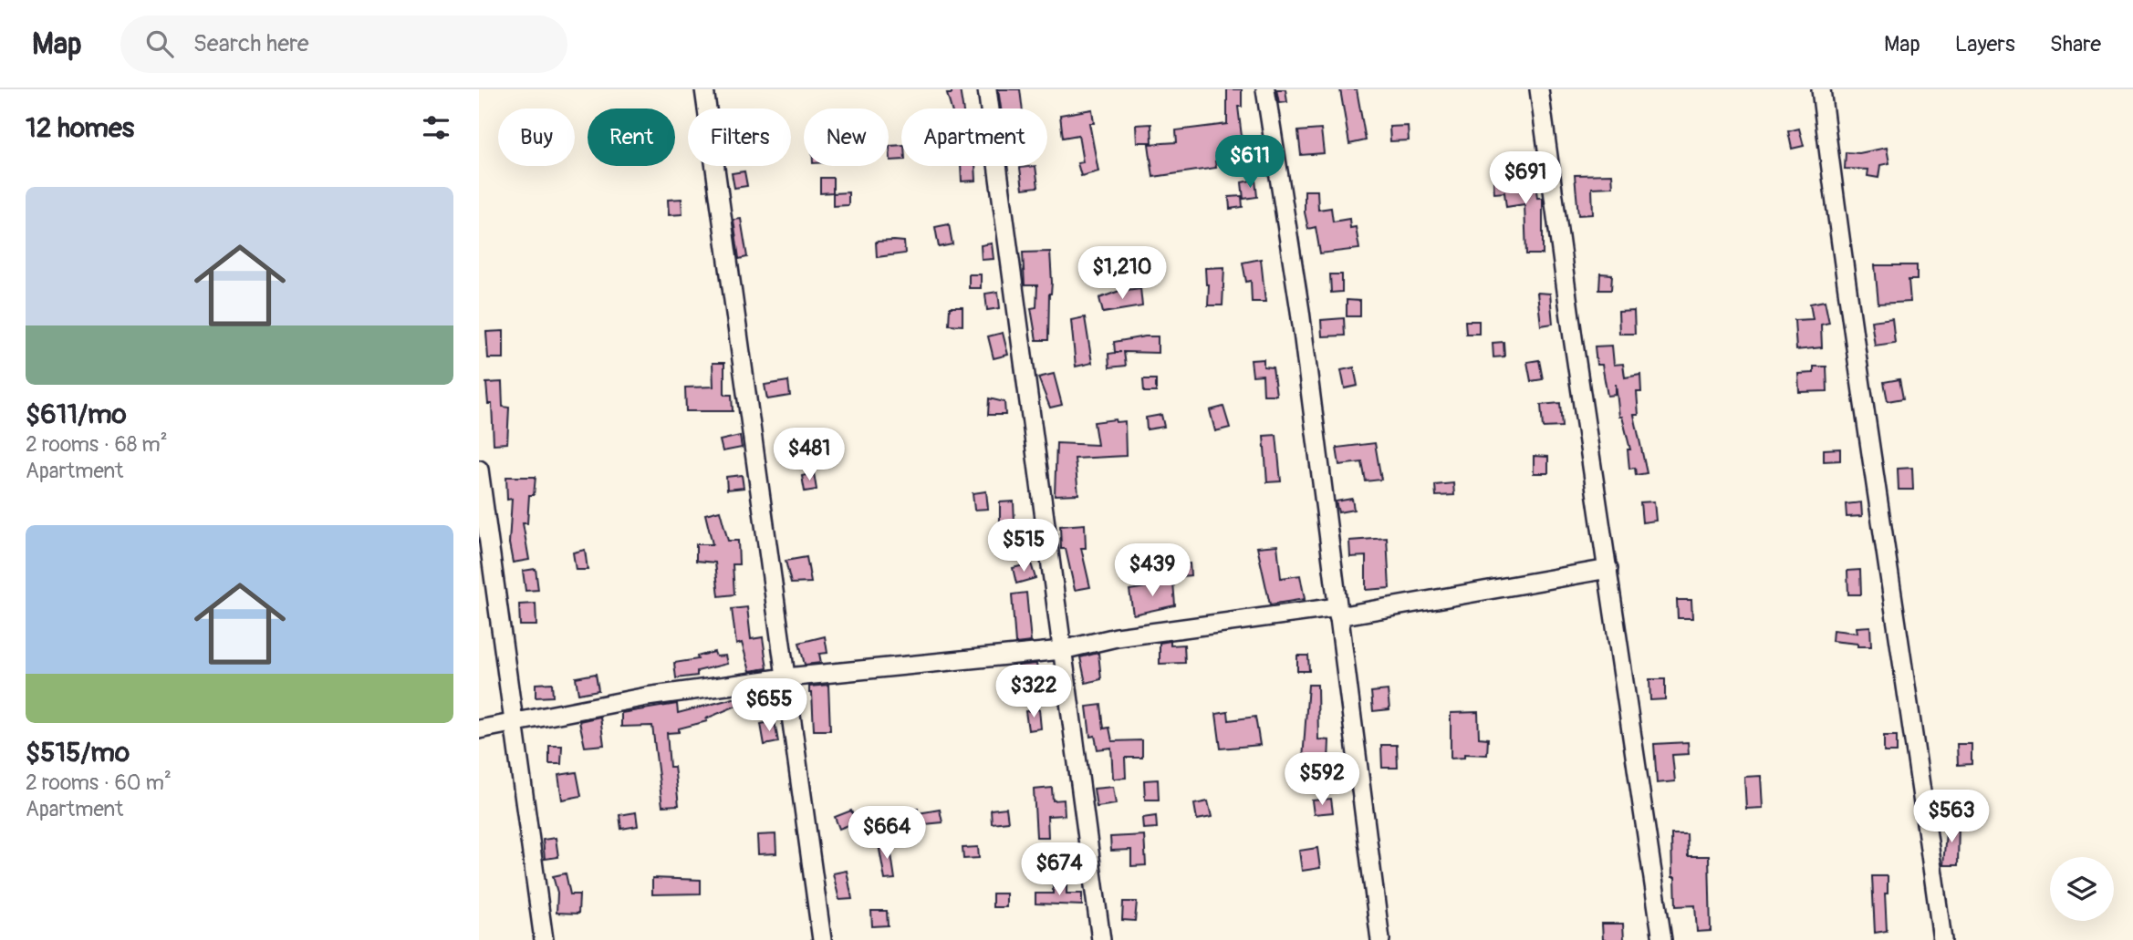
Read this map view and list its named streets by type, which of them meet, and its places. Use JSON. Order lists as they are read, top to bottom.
{
  "page": {
    "header": "Map",
    "search": "Search here",
    "nav": ["Map", "Layers", "Share"],
    "heading": "12 homes",
    "chip": [
      "Buy",
      "Rent",
      "Filters",
      "New",
      "Apartment"
    ],
    "price": [
      "$611",
      "$691",
      "$1,210",
      "$481",
      "$515",
      "$439",
      "$322",
      "$655",
      "$592",
      "$563",
      "$664",
      "$674"
    ],
    "list": [
      {
        "name": "$611/mo",
        "note": "2 rooms · 68 m² · Apartment"
      },
      {
        "name": "$515/mo",
        "note": "2 rooms · 60 m² · Apartment"
      }
    ]
  }
}
